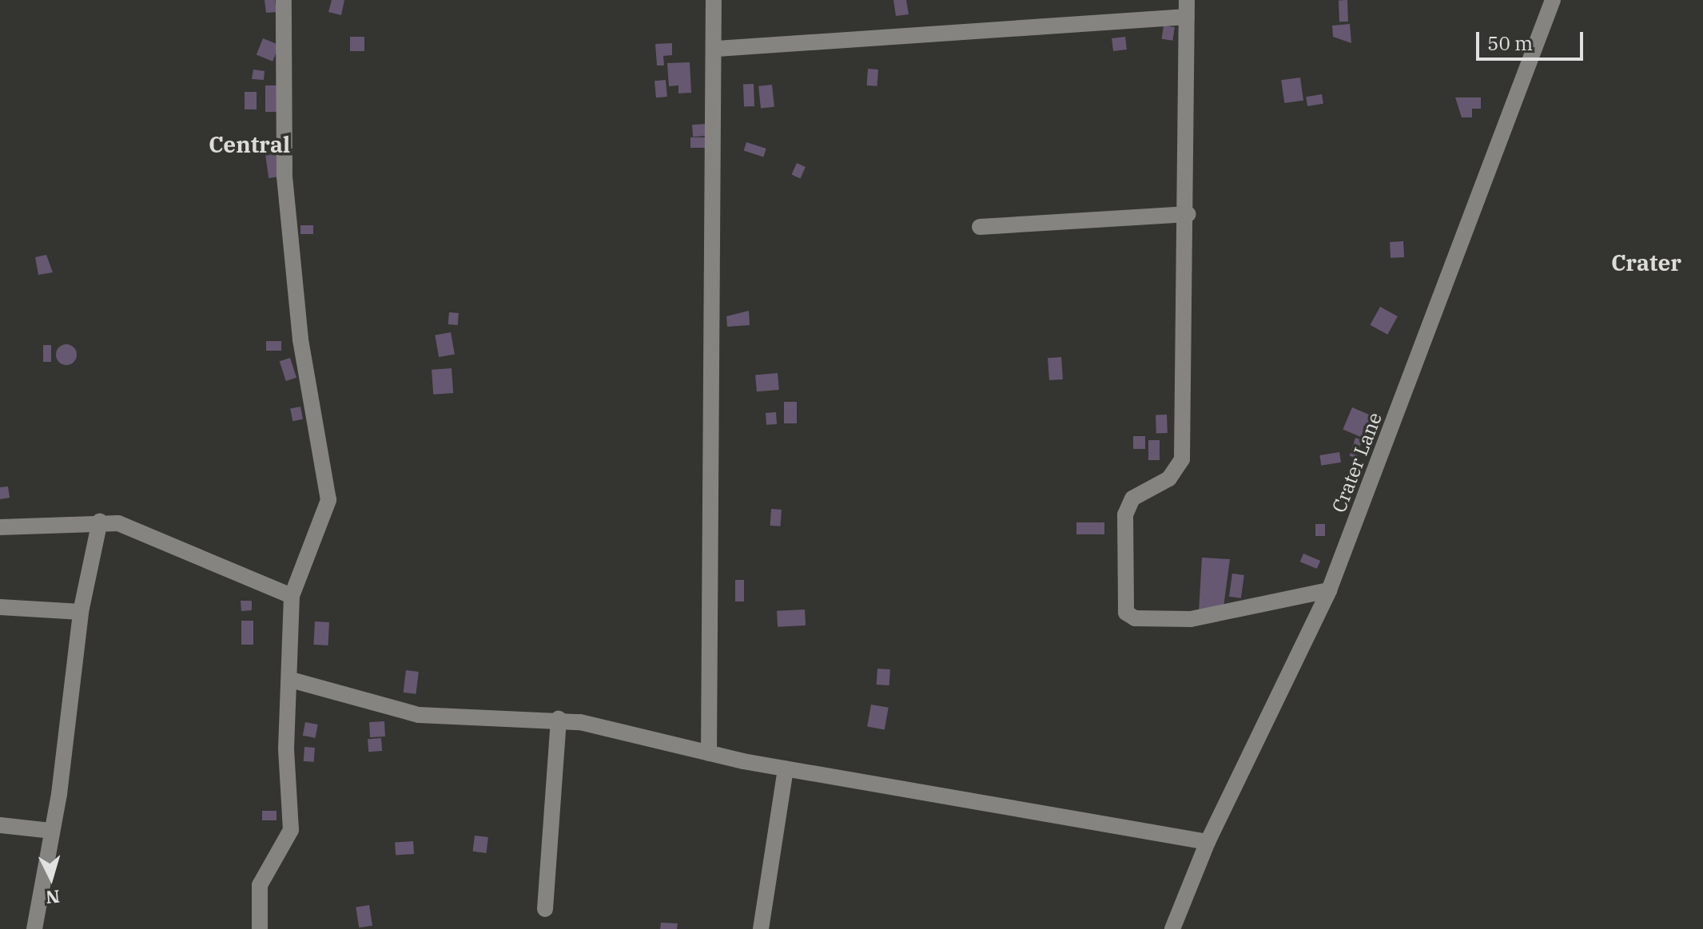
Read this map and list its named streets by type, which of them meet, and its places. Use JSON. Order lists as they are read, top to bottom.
{
  "streets": {
    "street": ["Crater Lane"]
  },
  "districts": ["Central", "Crater"],
  "scale_bar": "50 m",
  "north": "bottom"
}
